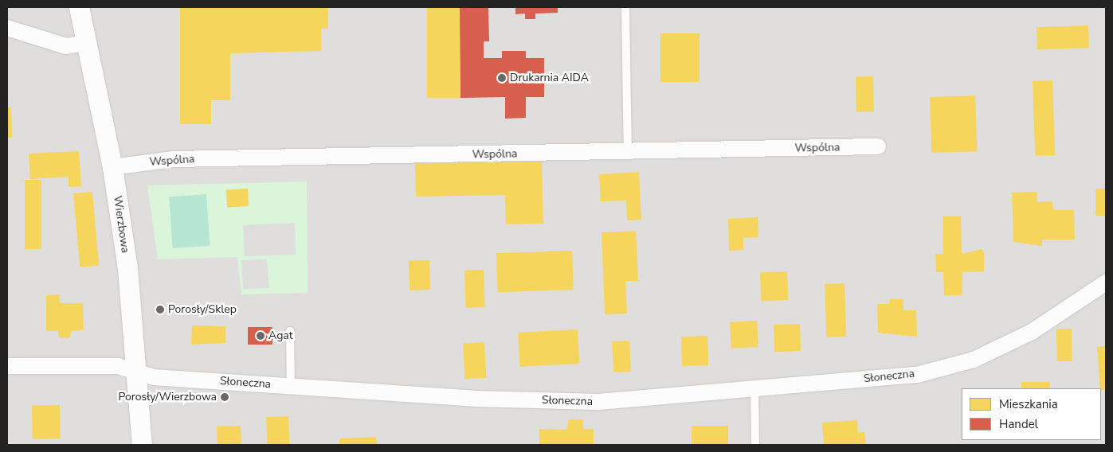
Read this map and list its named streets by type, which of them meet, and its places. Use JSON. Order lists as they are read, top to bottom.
{
  "streets": {
    "street": ["Wspólna", "Wierzbowa", "Słoneczna"]
  },
  "crossings": [
    ["Wspólna", "Wierzbowa"],
    ["Wierzbowa", "Słoneczna"]
  ],
  "places": [
    "Drukarnia AIDA",
    "Porosły/Sklep",
    "Agat",
    "Porosły/Wierzbowa"
  ],
  "legend": ["Mieszkania", "Handel"]
}
